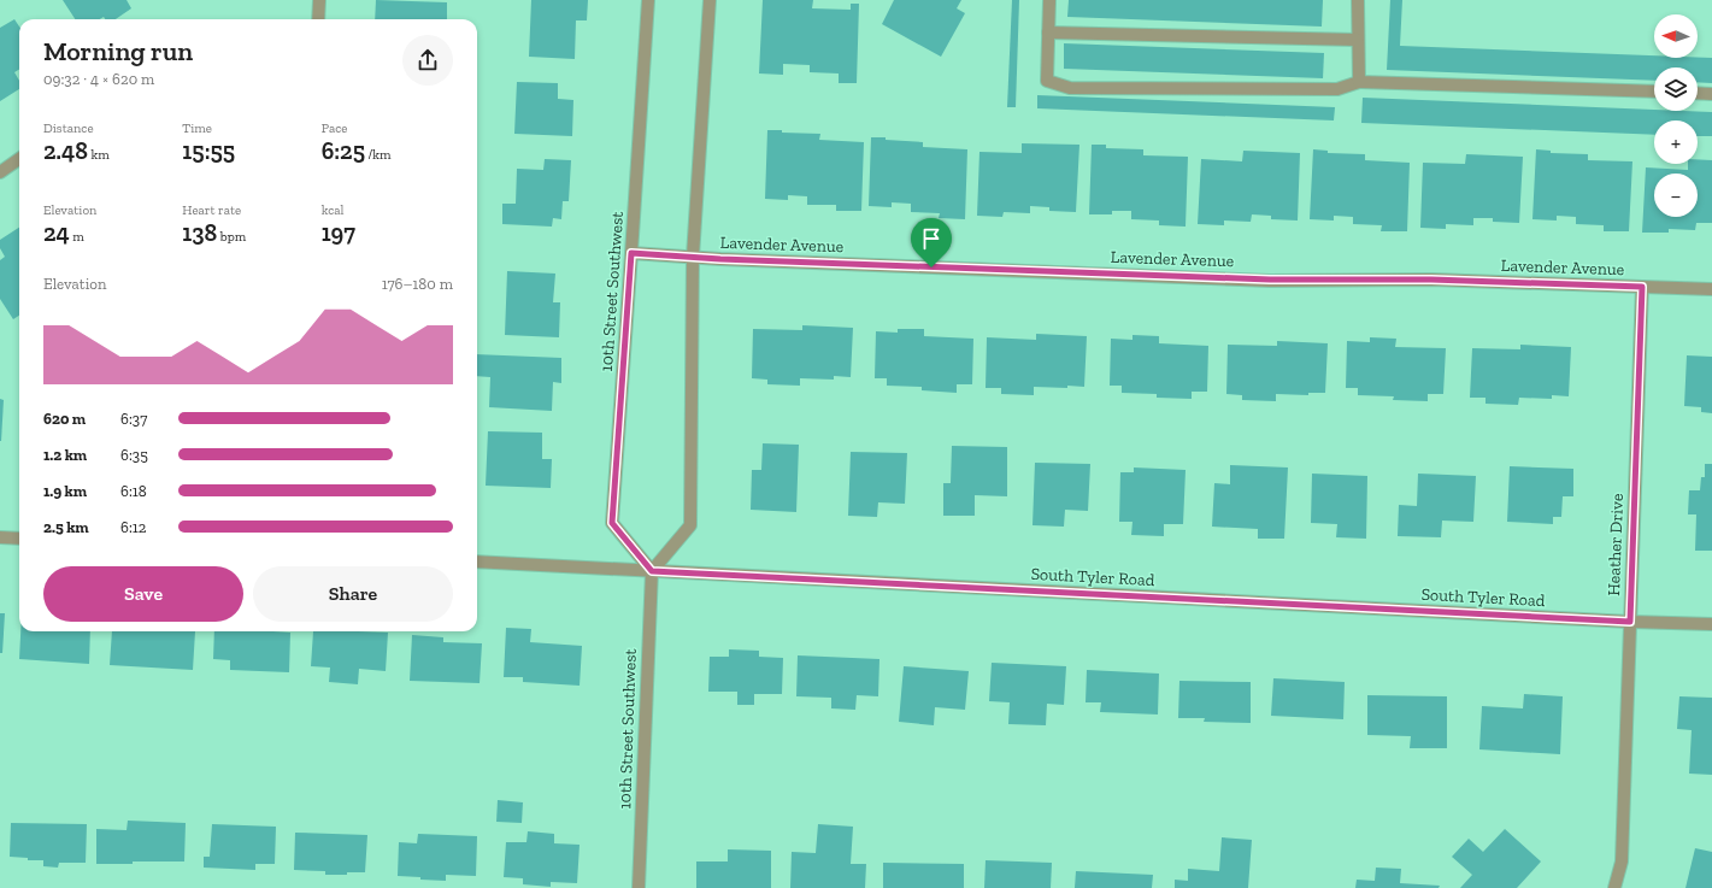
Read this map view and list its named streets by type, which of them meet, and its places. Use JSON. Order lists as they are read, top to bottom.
{
  "streets": {
    "street": [
      "Lavender Avenue",
      "10th Street Southwest",
      "Heather Drive",
      "South Tyler Road"
    ]
  },
  "crossings": [
    ["Lavender Avenue", "10th Street Southwest"],
    ["Lavender Avenue", "Heather Drive"],
    ["10th Street Southwest", "South Tyler Road"],
    ["Heather Drive", "South Tyler Road"]
  ],
  "north": "left",
  "page": {
    "map_buttons": ["+", "−"],
    "heading": ["Morning run", "09:32 · 4 × 620 m"],
    "stats": [
      ["Distance", "2.48 km"],
      ["Time", "15:55"],
      ["Pace", "6:25 /km"],
      ["Elevation", "24 m"],
      ["Heart rate", "138 bpm"],
      ["kcal", "197"]
    ],
    "chart": ["Elevation", "176–180 m"],
    "list": [
      {
        "name": "620 m",
        "note": "6:37"
      },
      {
        "name": "1.2 km",
        "note": "6:35"
      },
      {
        "name": "1.9 km",
        "note": "6:18"
      },
      {
        "name": "2.5 km",
        "note": "6:12"
      }
    ],
    "buttons": ["Save", "Share"]
  }
}
